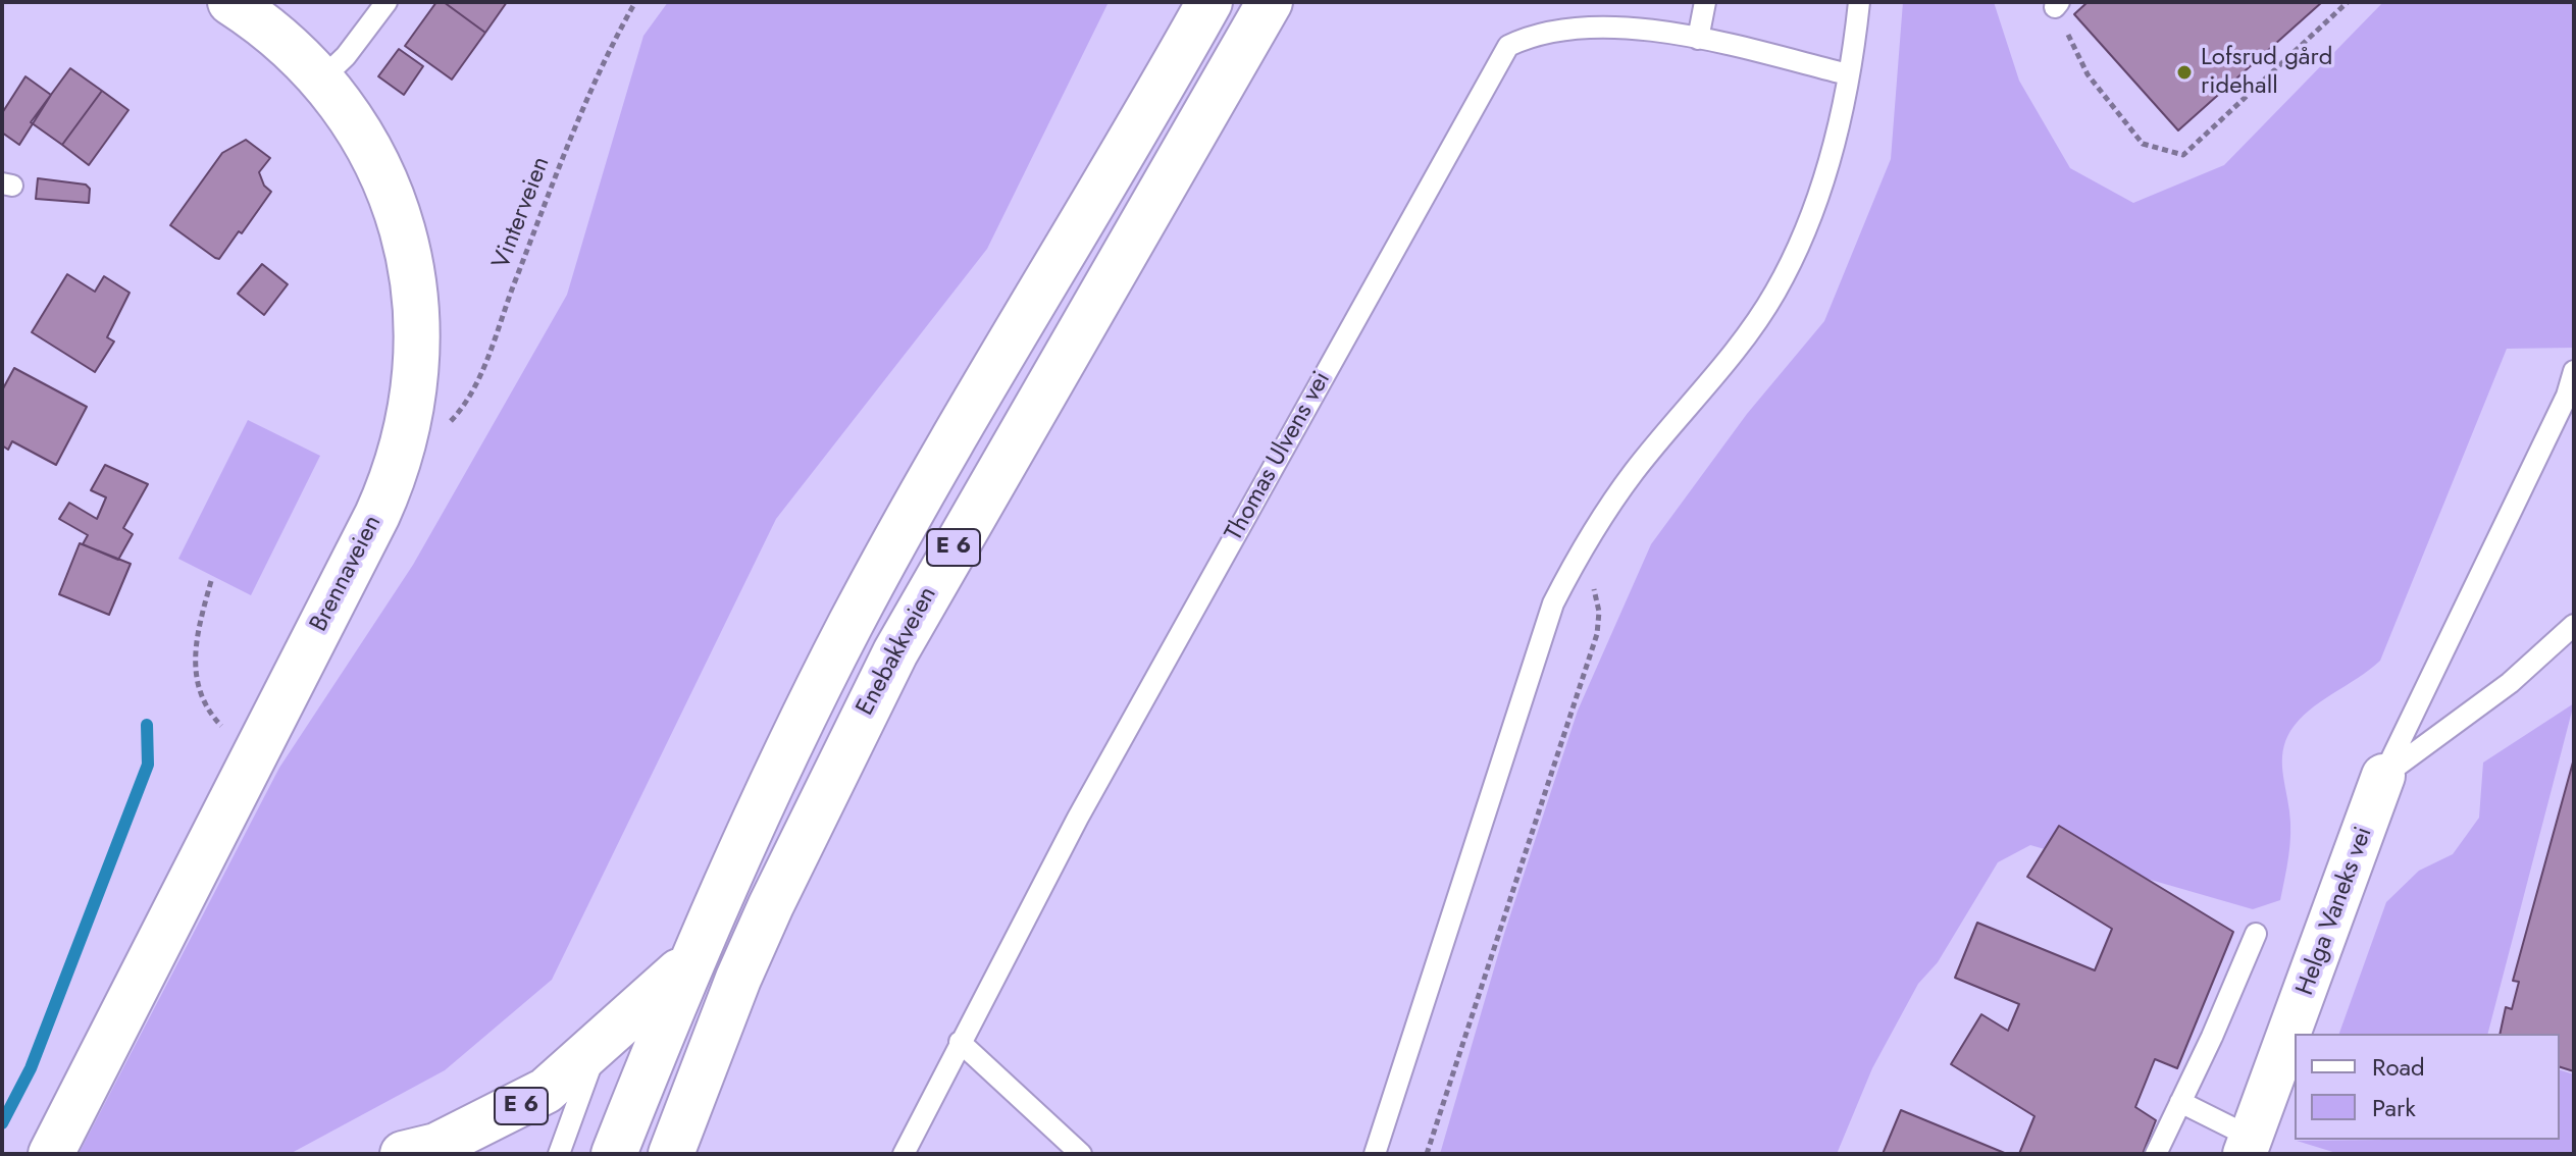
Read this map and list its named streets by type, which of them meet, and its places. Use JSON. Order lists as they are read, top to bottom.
{
  "streets": {
    "main road": ["E 6", "Brennaveien", "Enebakkveien"],
    "street": ["Helga Vaneks vei"],
    "lane": ["Thomas Ulvens vei"],
    "path": ["Vinterveien"]
  },
  "places": ["Lofsrud gård ridehall"],
  "legend": ["Road", "Park"]
}
